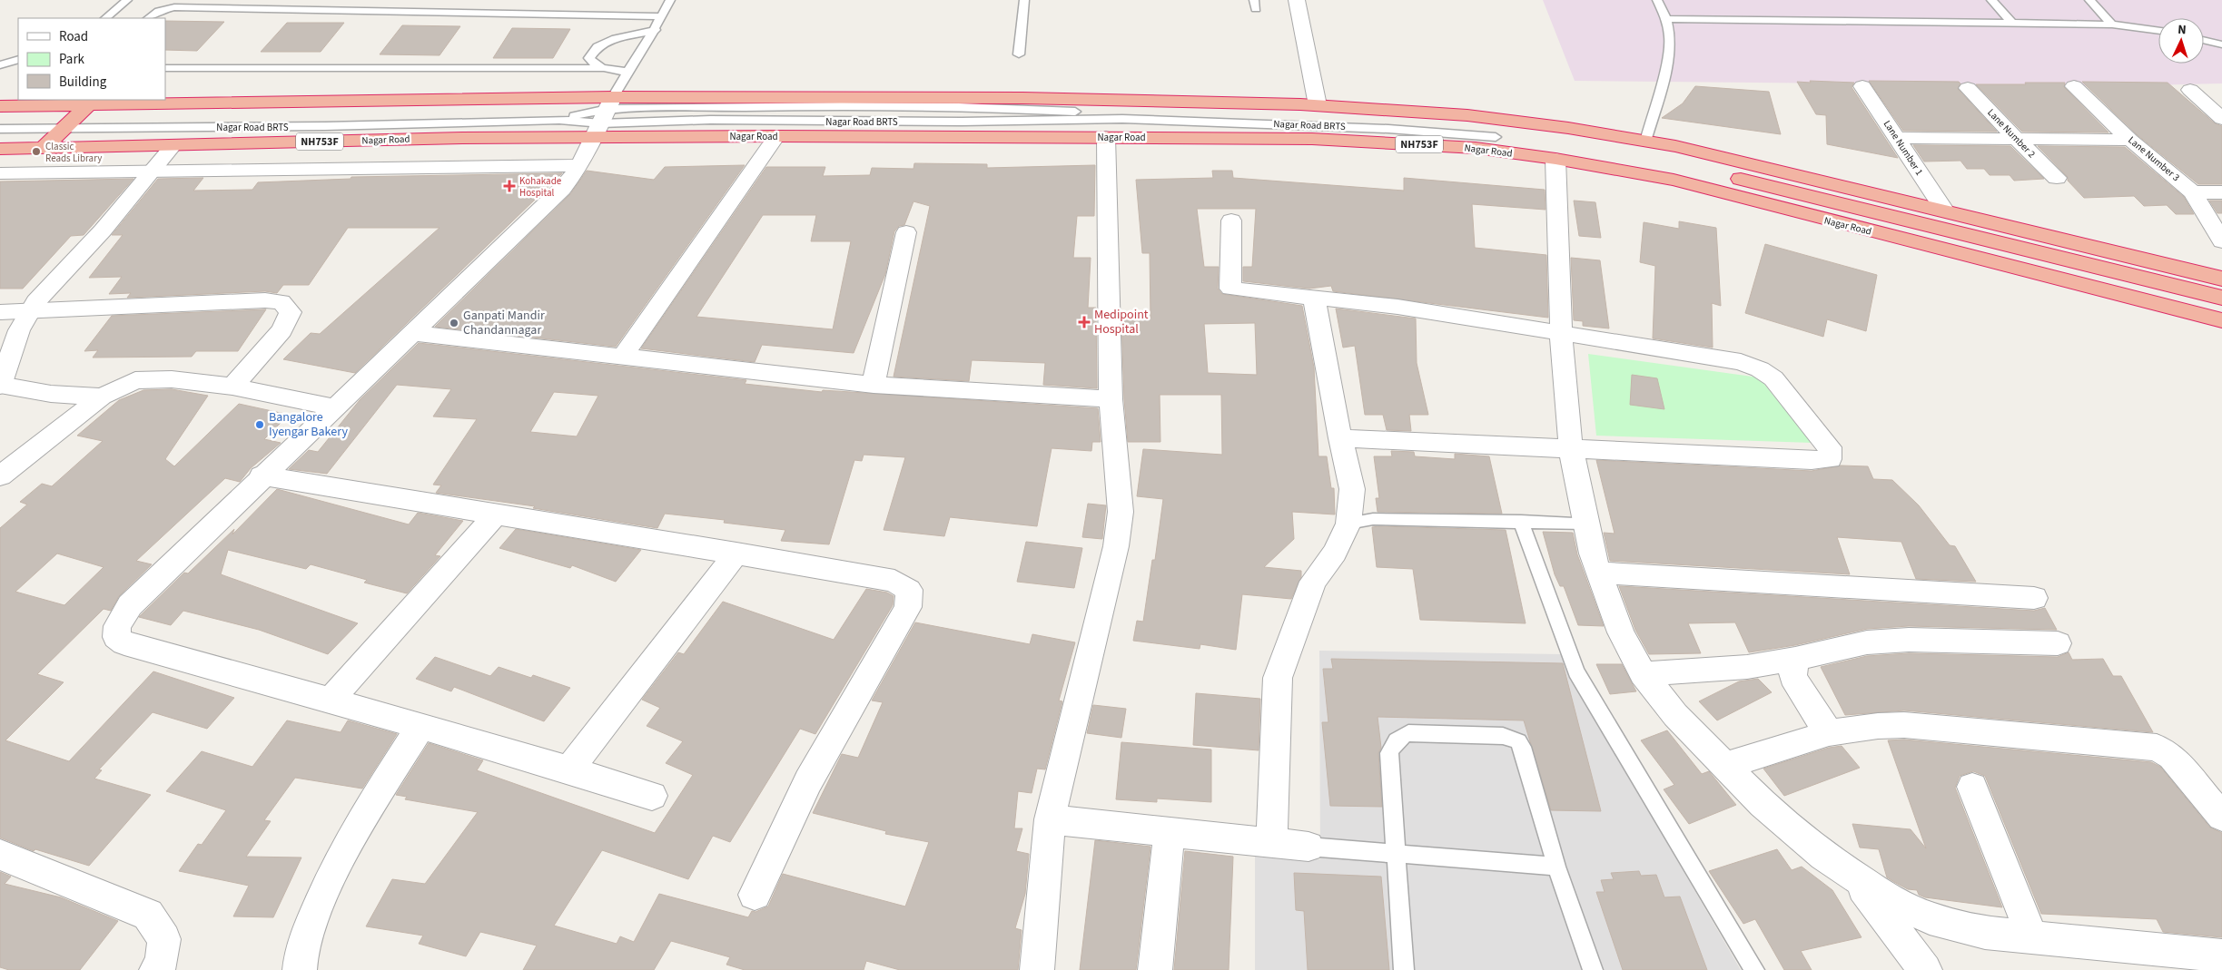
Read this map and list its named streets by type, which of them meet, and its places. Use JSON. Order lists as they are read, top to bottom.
{
  "streets": {
    "highway": ["Nagar Road", "NH753F"],
    "street": ["Lane Number 2", "Lane Number 1", "Lane Number 3"],
    "lane": ["Nagar Road BRTS"]
  },
  "crossings": [
    ["Nagar Road BRTS", "Nagar Road"],
    ["Nagar Road", "Lane Number 1"]
  ],
  "places": {
    "other": ["Classic Reads Library", "Ganpati Mandir Chandannagar", "Bangalore Iyengar Bakery"],
    "health": ["Kohakade Hospital", "Medipoint Hospital"]
  },
  "legend": ["Road", "Park", "Building"],
  "north": "top"
}
